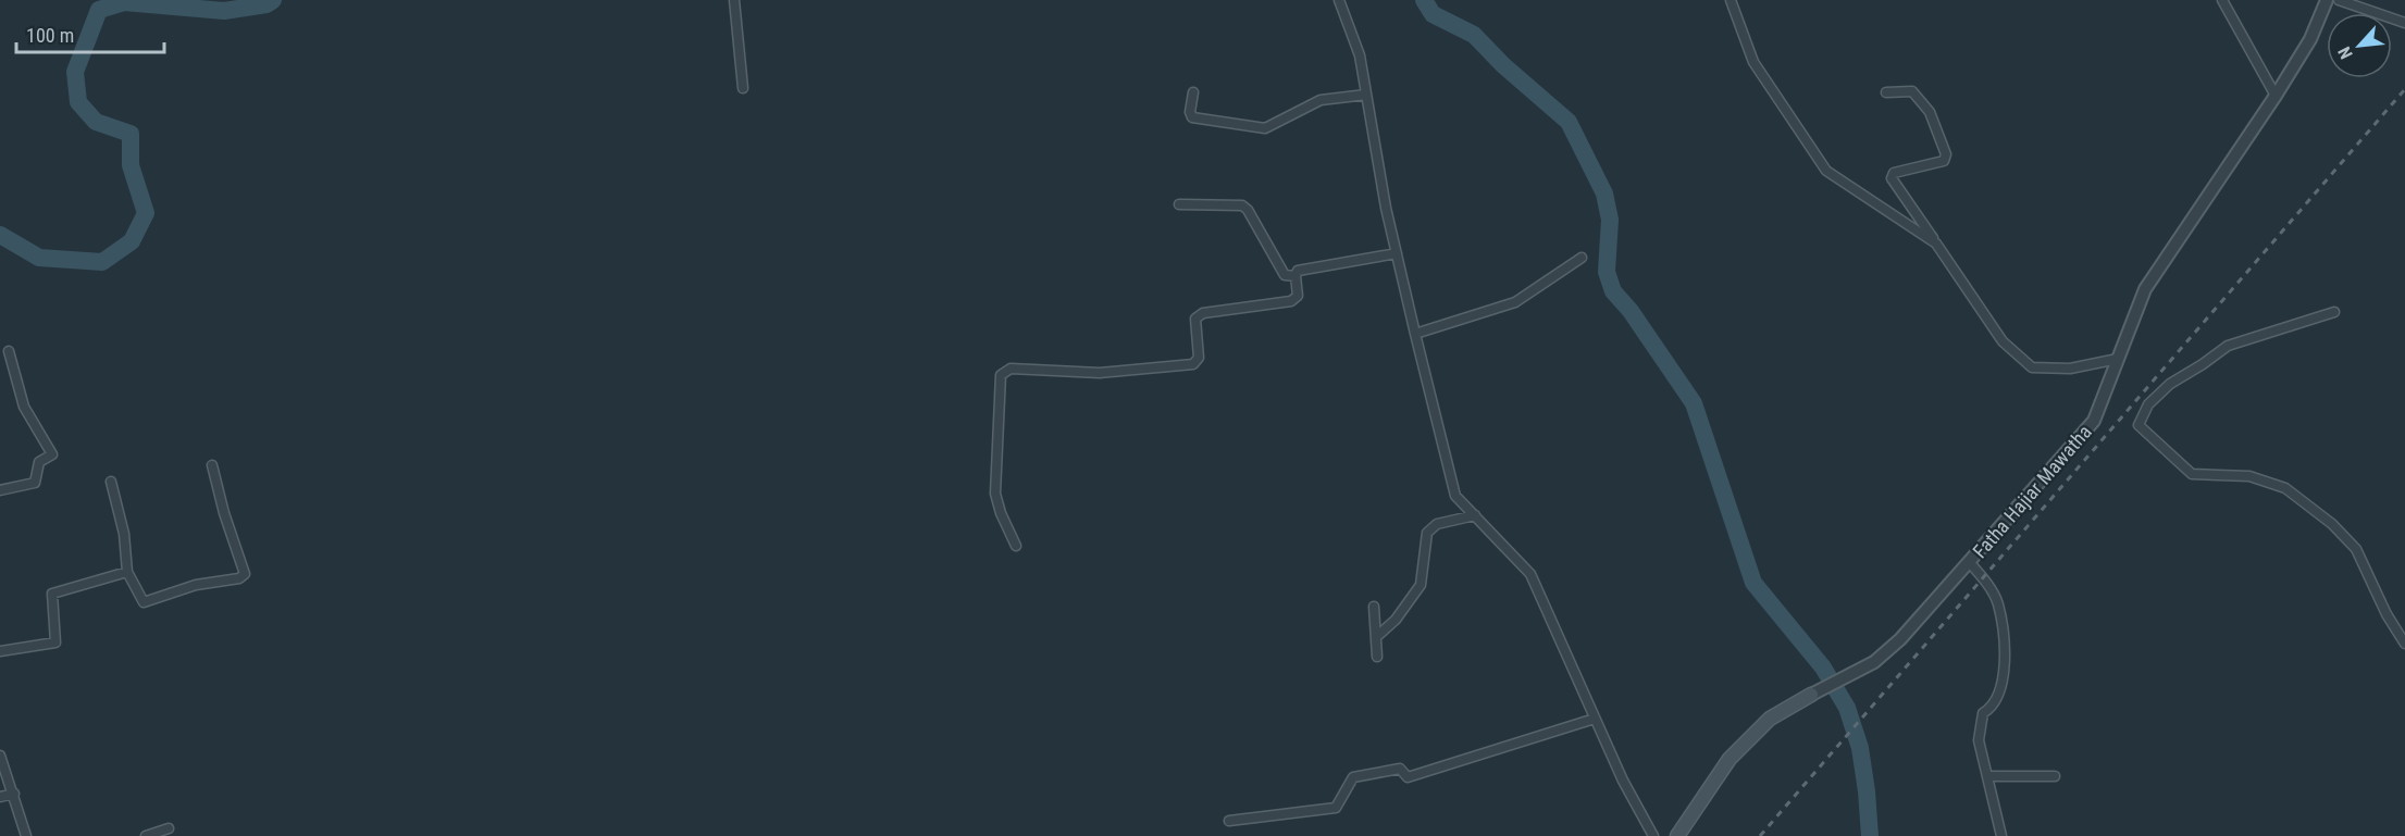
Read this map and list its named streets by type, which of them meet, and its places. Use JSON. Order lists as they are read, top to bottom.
{
  "streets": {
    "street": ["Fatha Hajiar Mawatha"]
  },
  "scale_bar": "100 m",
  "north": "bottom left"
}
